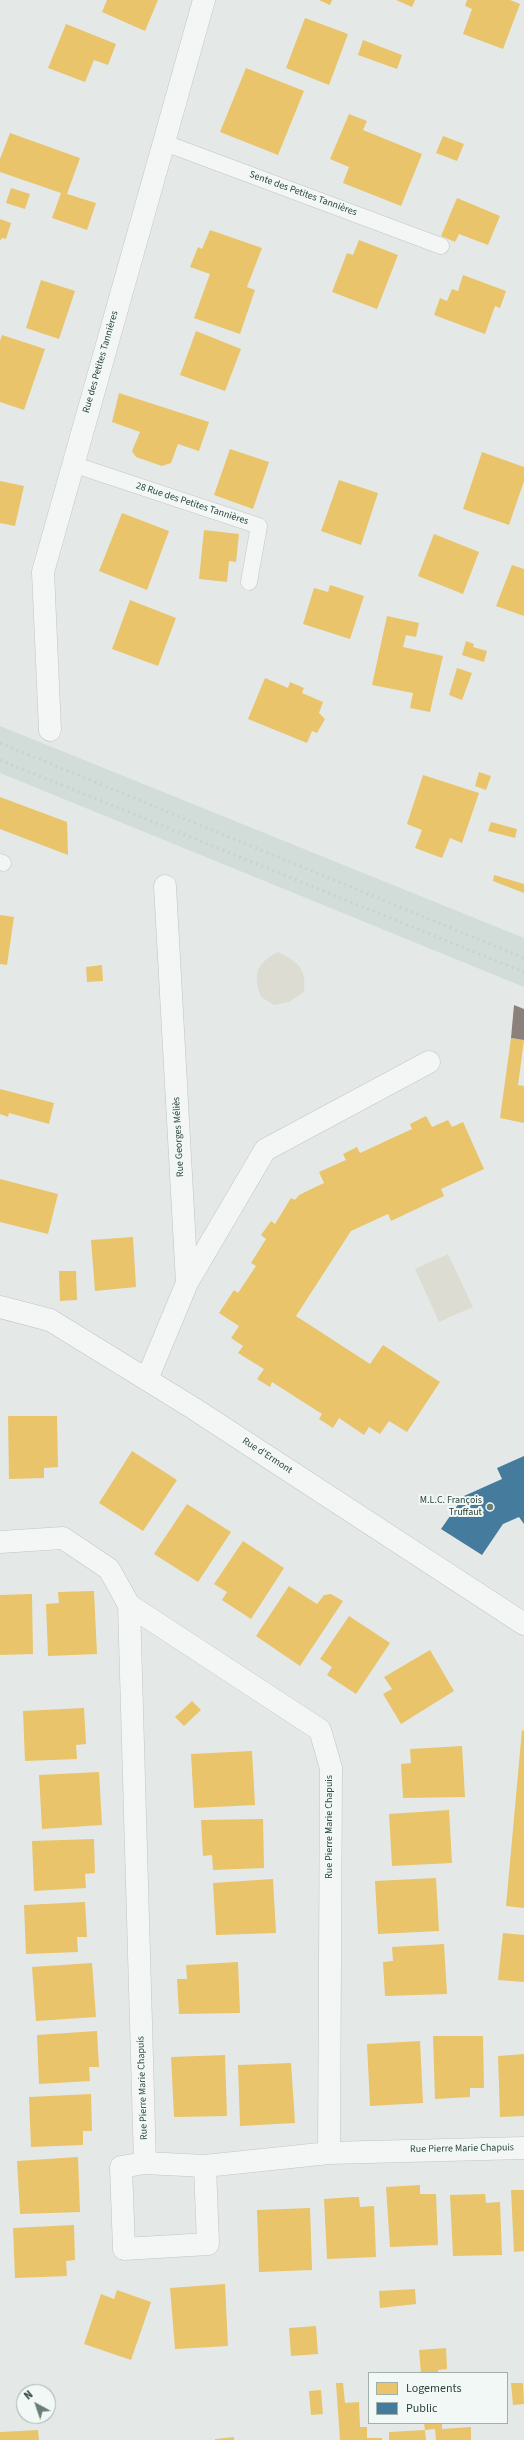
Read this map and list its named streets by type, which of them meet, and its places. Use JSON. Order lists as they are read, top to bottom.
{
  "streets": {
    "street": [
      "Rue des Petites Tannières",
      "Rue Georges Méliès",
      "Rue d'Ermont",
      "Rue Pierre Marie Chapuis"
    ],
    "lane": ["Sente des Petites Tannières", "28 Rue des Petites Tannières"]
  },
  "crossings": [
    ["Sente des Petites Tannières", "Rue des Petites Tannières"],
    ["Rue des Petites Tannières", "28 Rue des Petites Tannières"],
    ["Rue Georges Méliès", "Rue d'Ermont"]
  ],
  "places": ["M.L.C. François Truffaut"],
  "legend": ["Logements", "Public"],
  "north": "top left"
}
